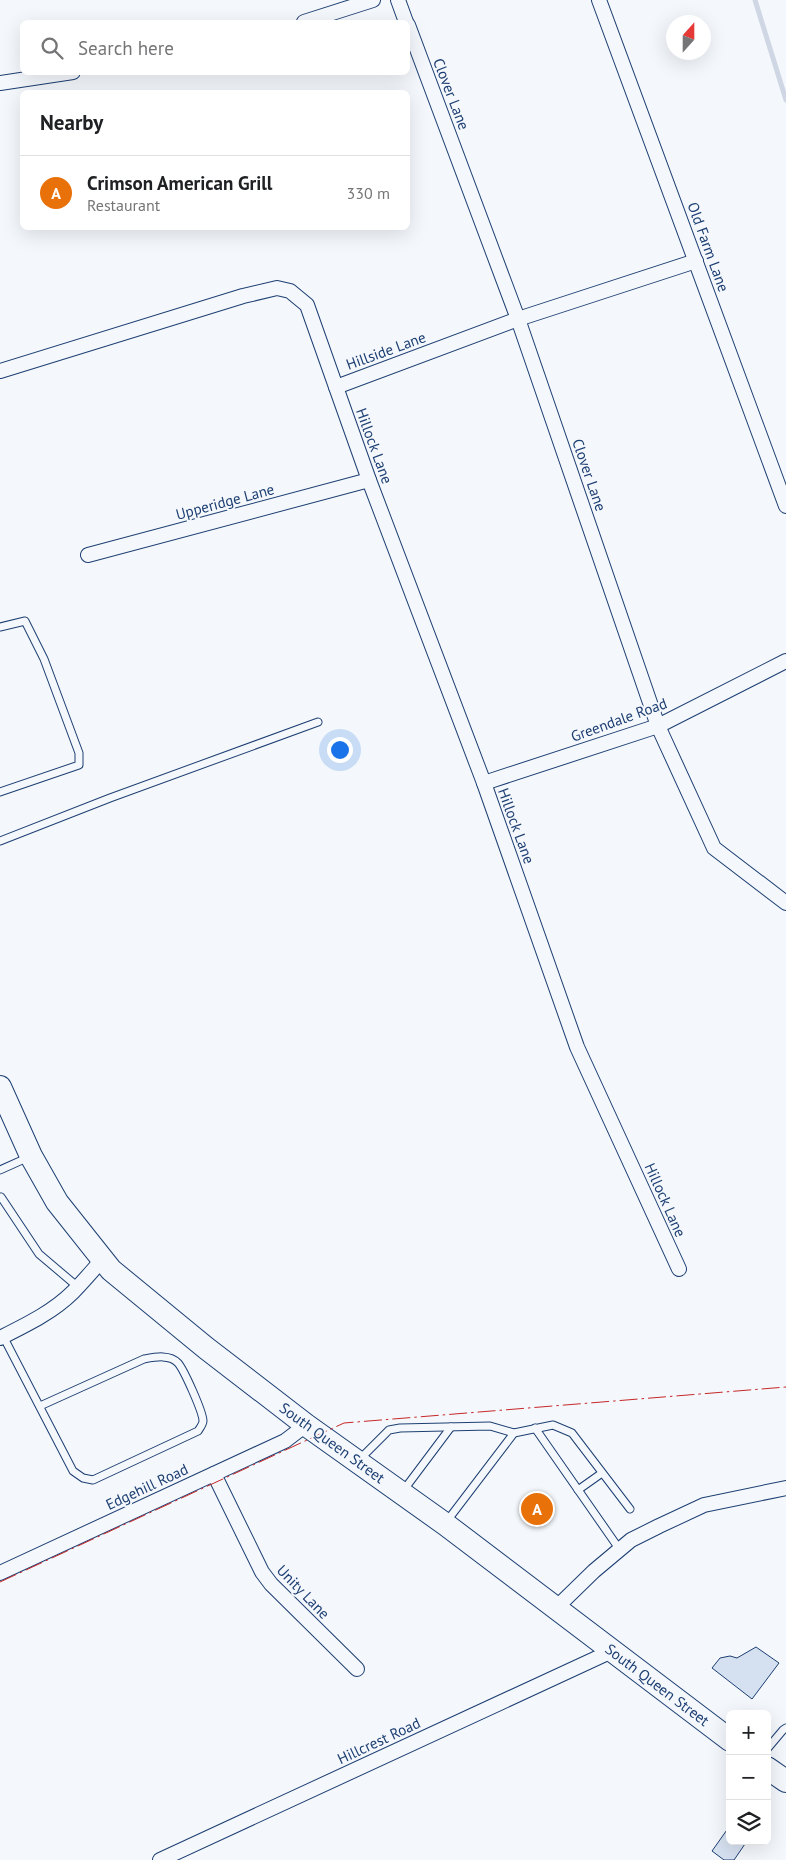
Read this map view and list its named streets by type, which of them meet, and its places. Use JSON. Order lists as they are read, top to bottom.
{
  "streets": {
    "main road": ["South Queen Street"],
    "street": [
      "Clover Lane",
      "Old Farm Lane",
      "Hillside Lane",
      "Hillock Lane",
      "Upperidge Lane",
      "Greendale Road",
      "Edgehill Road",
      "Unity Lane",
      "Hillcrest Road"
    ]
  },
  "crossings": [
    ["Clover Lane", "Hillside Lane"],
    ["Clover Lane", "Greendale Road"],
    ["Old Farm Lane", "Hillside Lane"],
    ["Hillside Lane", "Hillock Lane"],
    ["Hillock Lane", "Upperidge Lane"],
    ["Hillock Lane", "Greendale Road"],
    ["South Queen Street", "Edgehill Road"],
    ["South Queen Street", "Hillcrest Road"],
    ["Edgehill Road", "Unity Lane"]
  ],
  "north": "top",
  "page": {
    "search": "Search here",
    "heading": "Nearby",
    "list": [
      {
        "mark": "A",
        "name": "Crimson American Grill",
        "note": "Restaurant",
        "value": "330 m"
      }
    ],
    "pins": "A",
    "map_buttons": ["+", "−"]
  }
}
